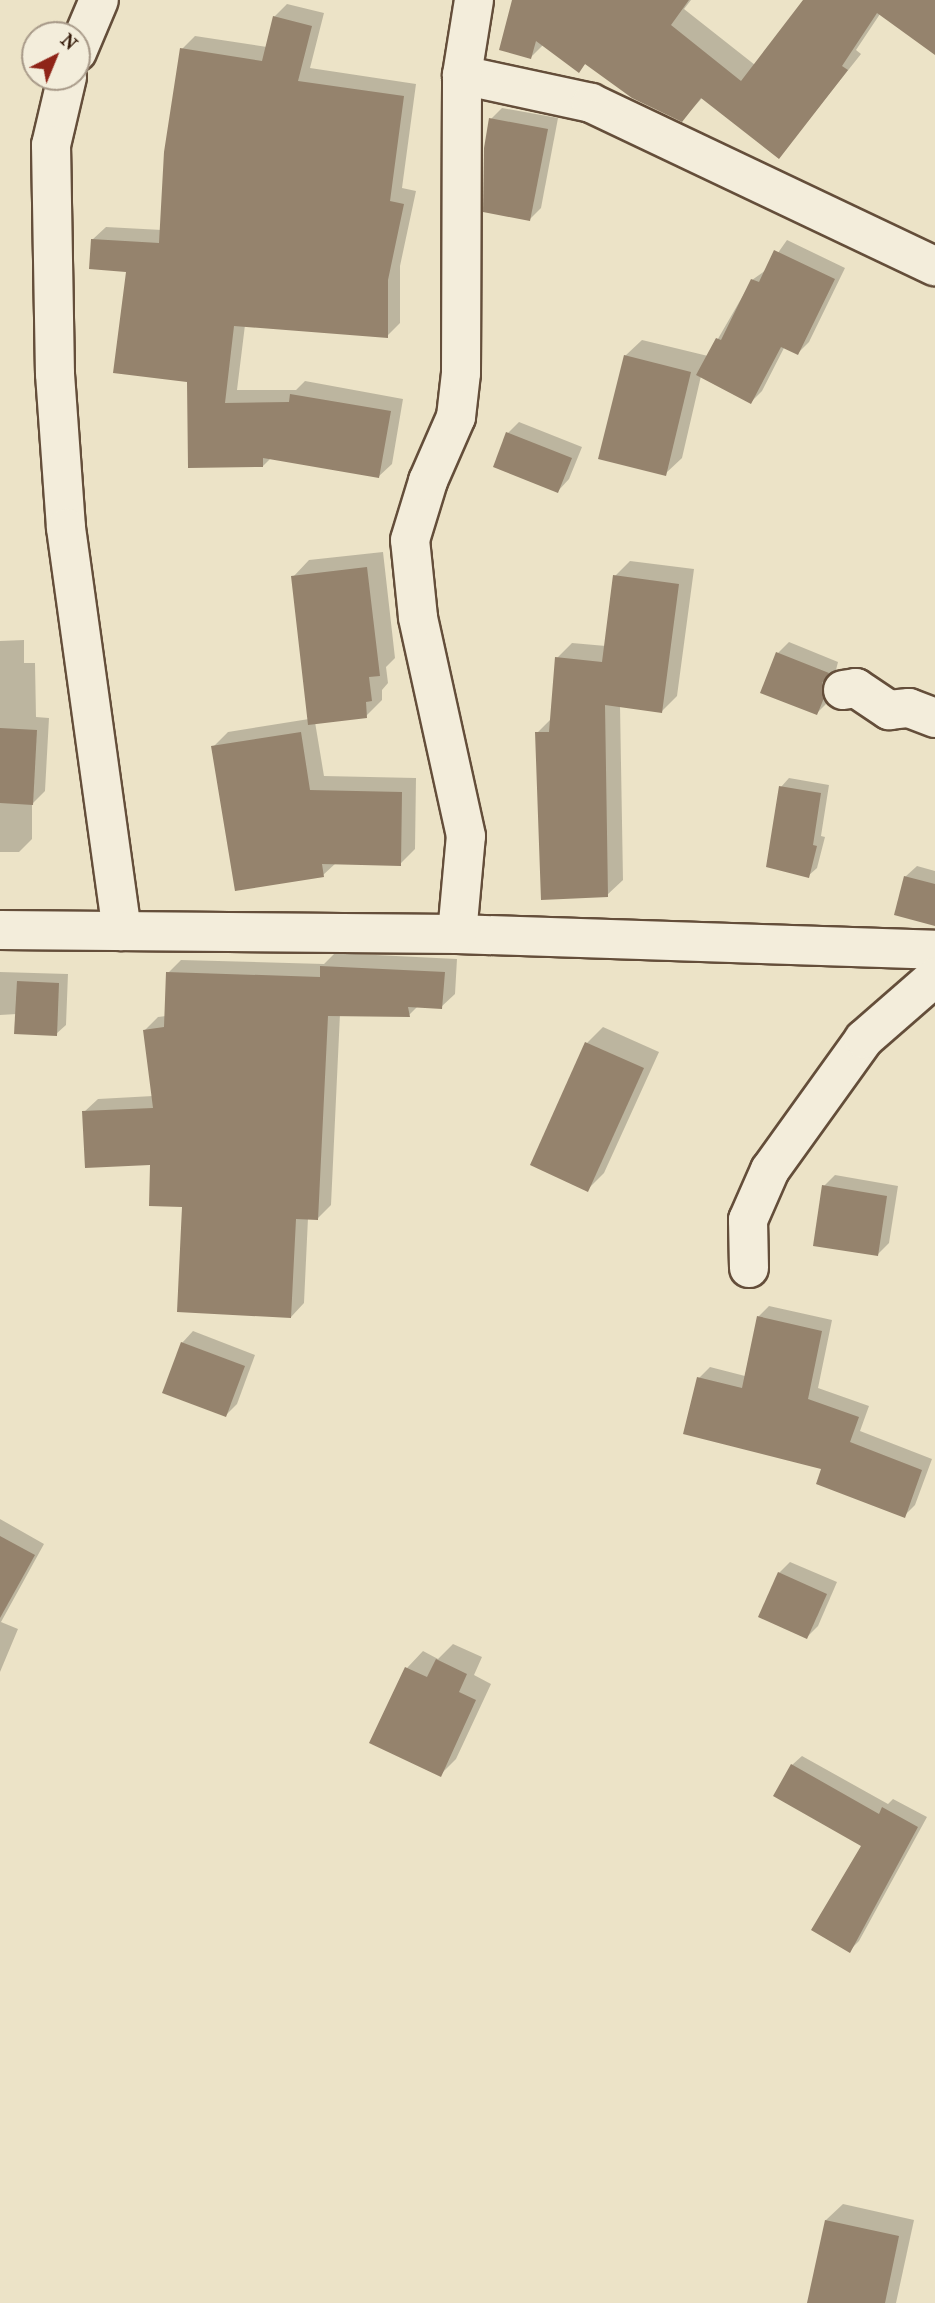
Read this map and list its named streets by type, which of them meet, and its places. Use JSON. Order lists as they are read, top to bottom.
{
  "north": "top right"
}
